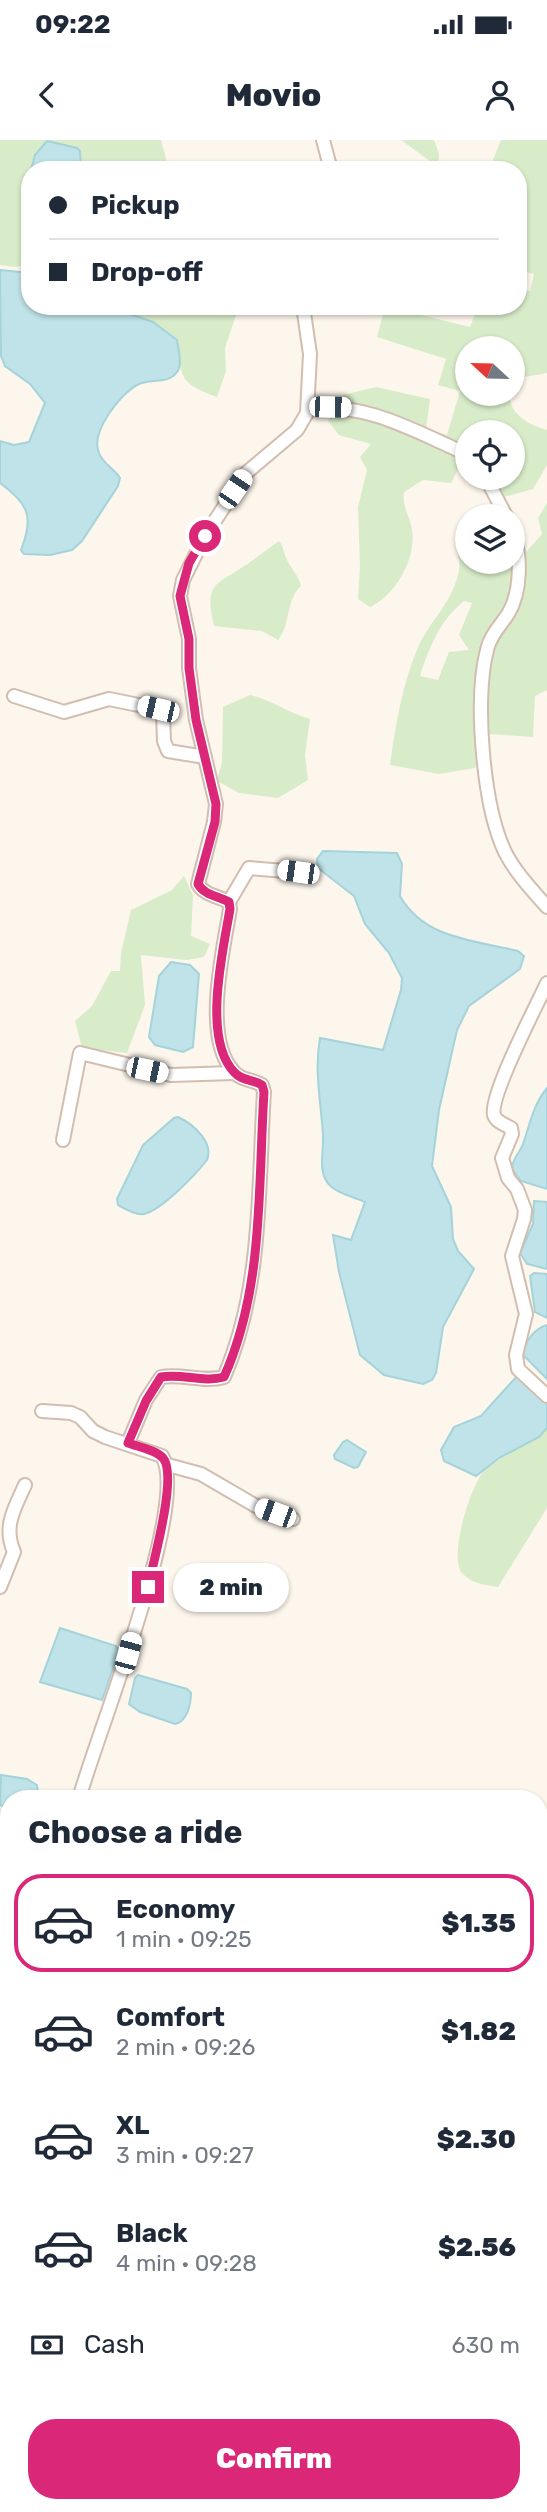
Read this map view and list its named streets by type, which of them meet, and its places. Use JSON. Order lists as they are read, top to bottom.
{
  "north": "left",
  "page": {
    "status": "09:22",
    "header": "Movio",
    "banner": ["Pickup", "Drop-off"],
    "bubble": "2 min",
    "heading": "Choose a ride",
    "list": [
      {
        "name": "Economy",
        "note": "1 min · 09:25",
        "value": "$1.35"
      },
      {
        "name": "Comfort",
        "note": "2 min · 09:26",
        "value": "$1.82"
      },
      {
        "name": "XL",
        "note": "3 min · 09:27",
        "value": "$2.30"
      },
      {
        "name": "Black",
        "note": "4 min · 09:28",
        "value": "$2.56"
      }
    ],
    "pay": ["Cash", "630 m"],
    "buttons": "Confirm"
  }
}
